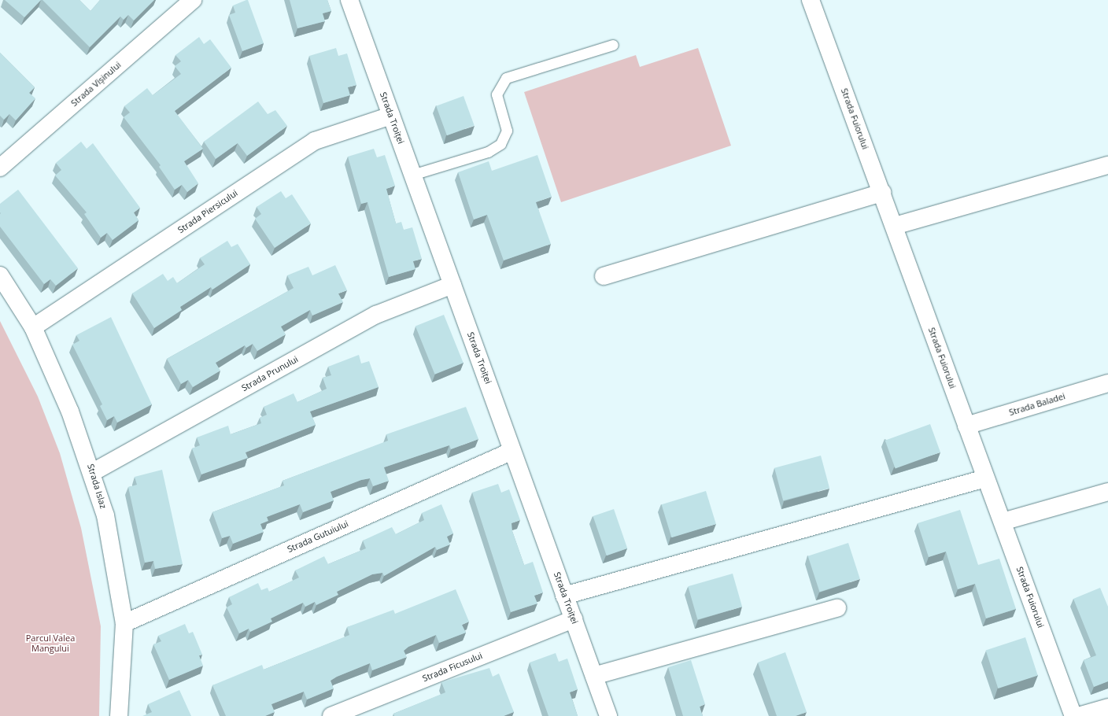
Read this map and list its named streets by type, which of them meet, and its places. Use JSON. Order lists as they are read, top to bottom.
{
  "streets": {
    "street": [
      "Strada Vișinului",
      "Strada Troiței",
      "Strada Fuiorului",
      "Strada Piersicului",
      "Strada Prunului",
      "Strada Baladei",
      "Strada Islaz",
      "Strada Gutuiului",
      "Strada Ficusului"
    ]
  },
  "crossings": [
    ["Strada Troiței", "Strada Piersicului"],
    ["Strada Troiței", "Strada Prunului"],
    ["Strada Troiței", "Strada Gutuiului"],
    ["Strada Troiței", "Strada Ficusului"],
    ["Strada Fuiorului", "Strada Baladei"],
    ["Strada Piersicului", "Strada Islaz"],
    ["Strada Prunului", "Strada Islaz"],
    ["Strada Islaz", "Strada Gutuiului"]
  ],
  "parks": ["Parcul Valea Mangului"]
}
